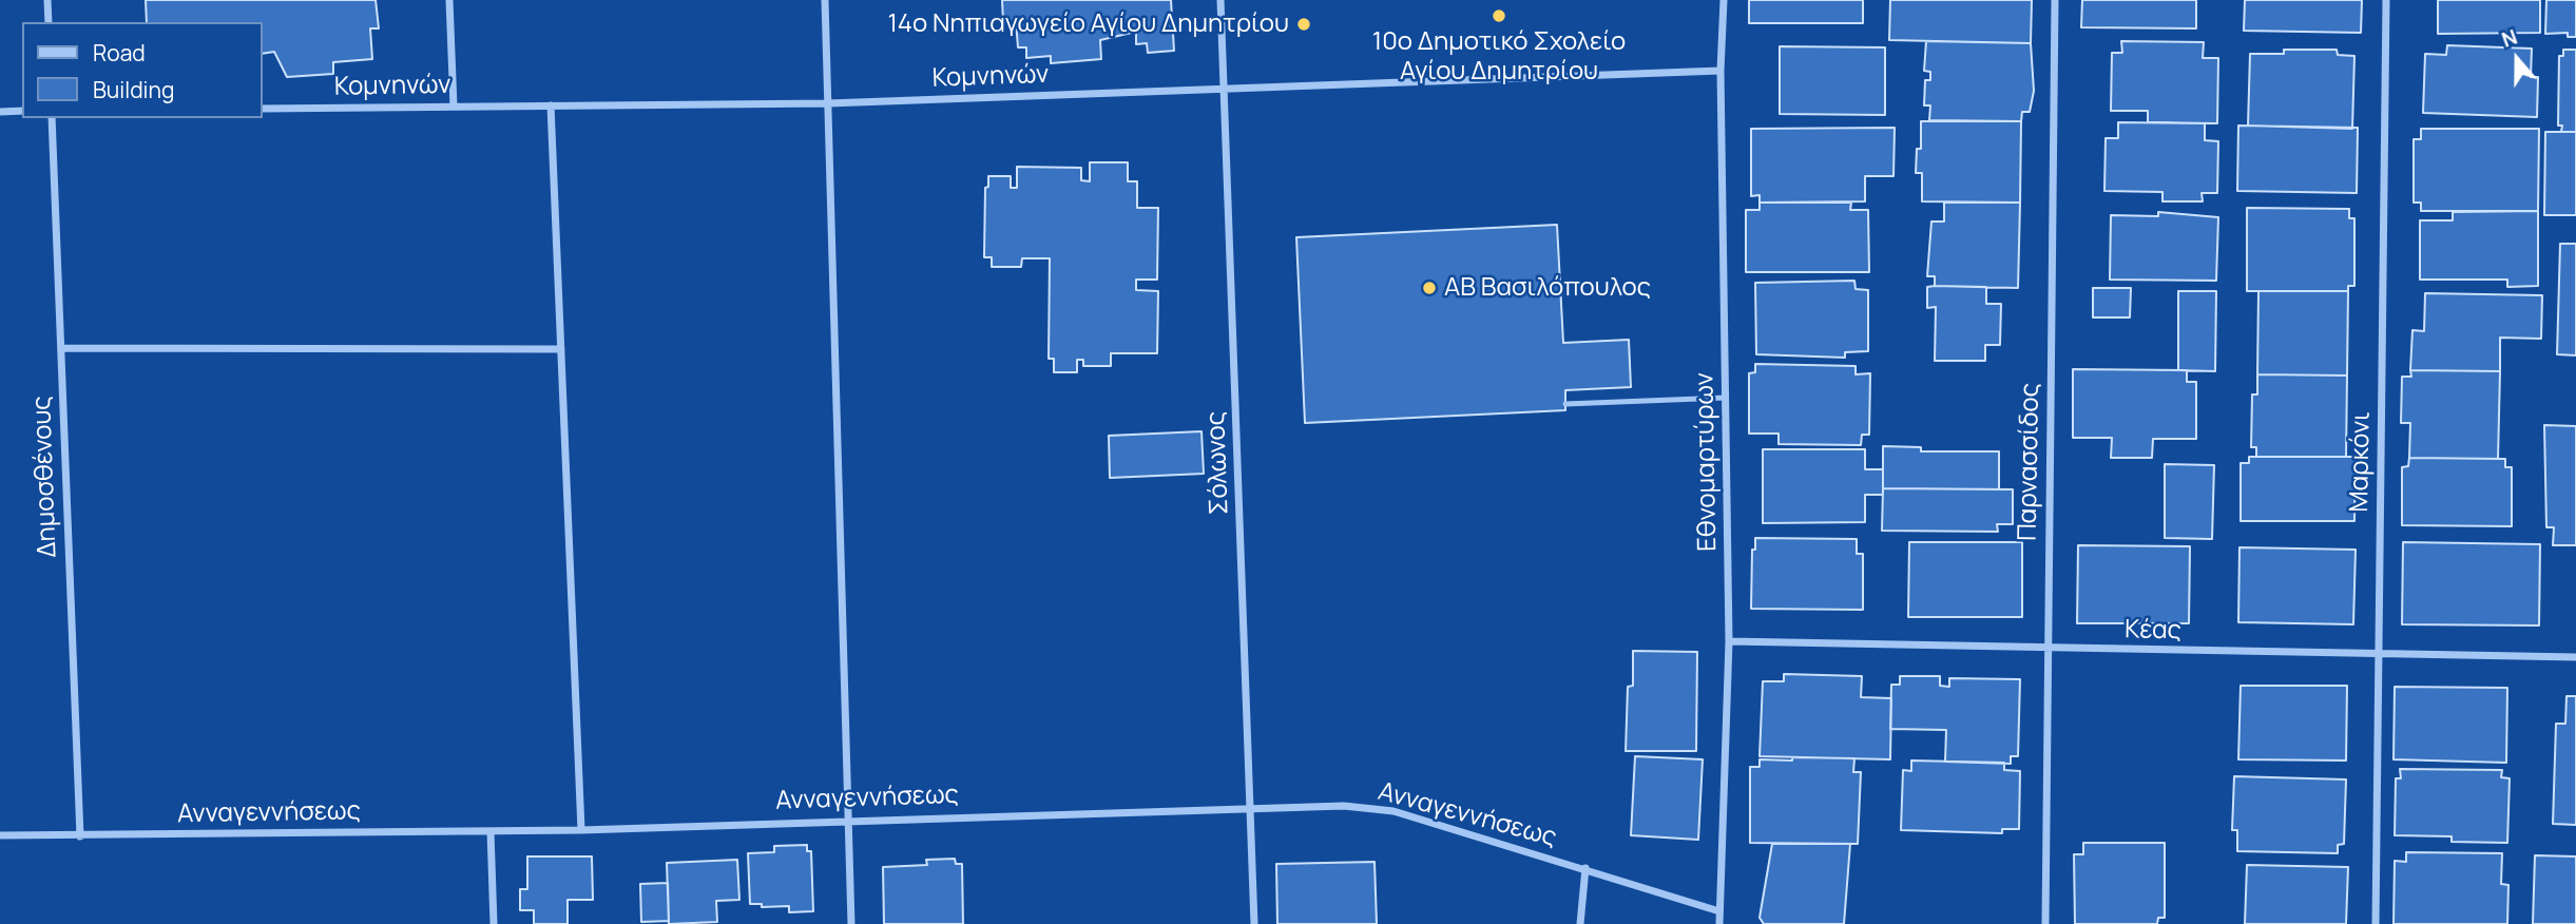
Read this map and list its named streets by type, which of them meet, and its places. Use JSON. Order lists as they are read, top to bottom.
{
  "streets": {
    "street": [
      "Κομνηνών",
      "Εθνομαρτύρων",
      "Παρνασσίδος",
      "Μαρκόνι",
      "Σόλωνος",
      "Δημοσθένους",
      "Κέας",
      "Ανναγεννήσεως"
    ]
  },
  "crossings": [
    ["Κομνηνών", "Εθνομαρτύρων"],
    ["Κομνηνών", "Σόλωνος"],
    ["Εθνομαρτύρων", "Κέας"],
    ["Εθνομαρτύρων", "Ανναγεννήσεως"],
    ["Παρνασσίδος", "Κέας"],
    ["Μαρκόνι", "Κέας"],
    ["Σόλωνος", "Ανναγεννήσεως"],
    ["Δημοσθένους", "Ανναγεννήσεως"]
  ],
  "places": ["10ο Δημοτικό Σχολείο Αγίου Δημητρίου", "14ο Νηπιαγωγείο Αγίου Δημητρίου", "ΑΒ Βασιλόπουλος"],
  "legend": ["Road", "Building"],
  "north": "top"
}
